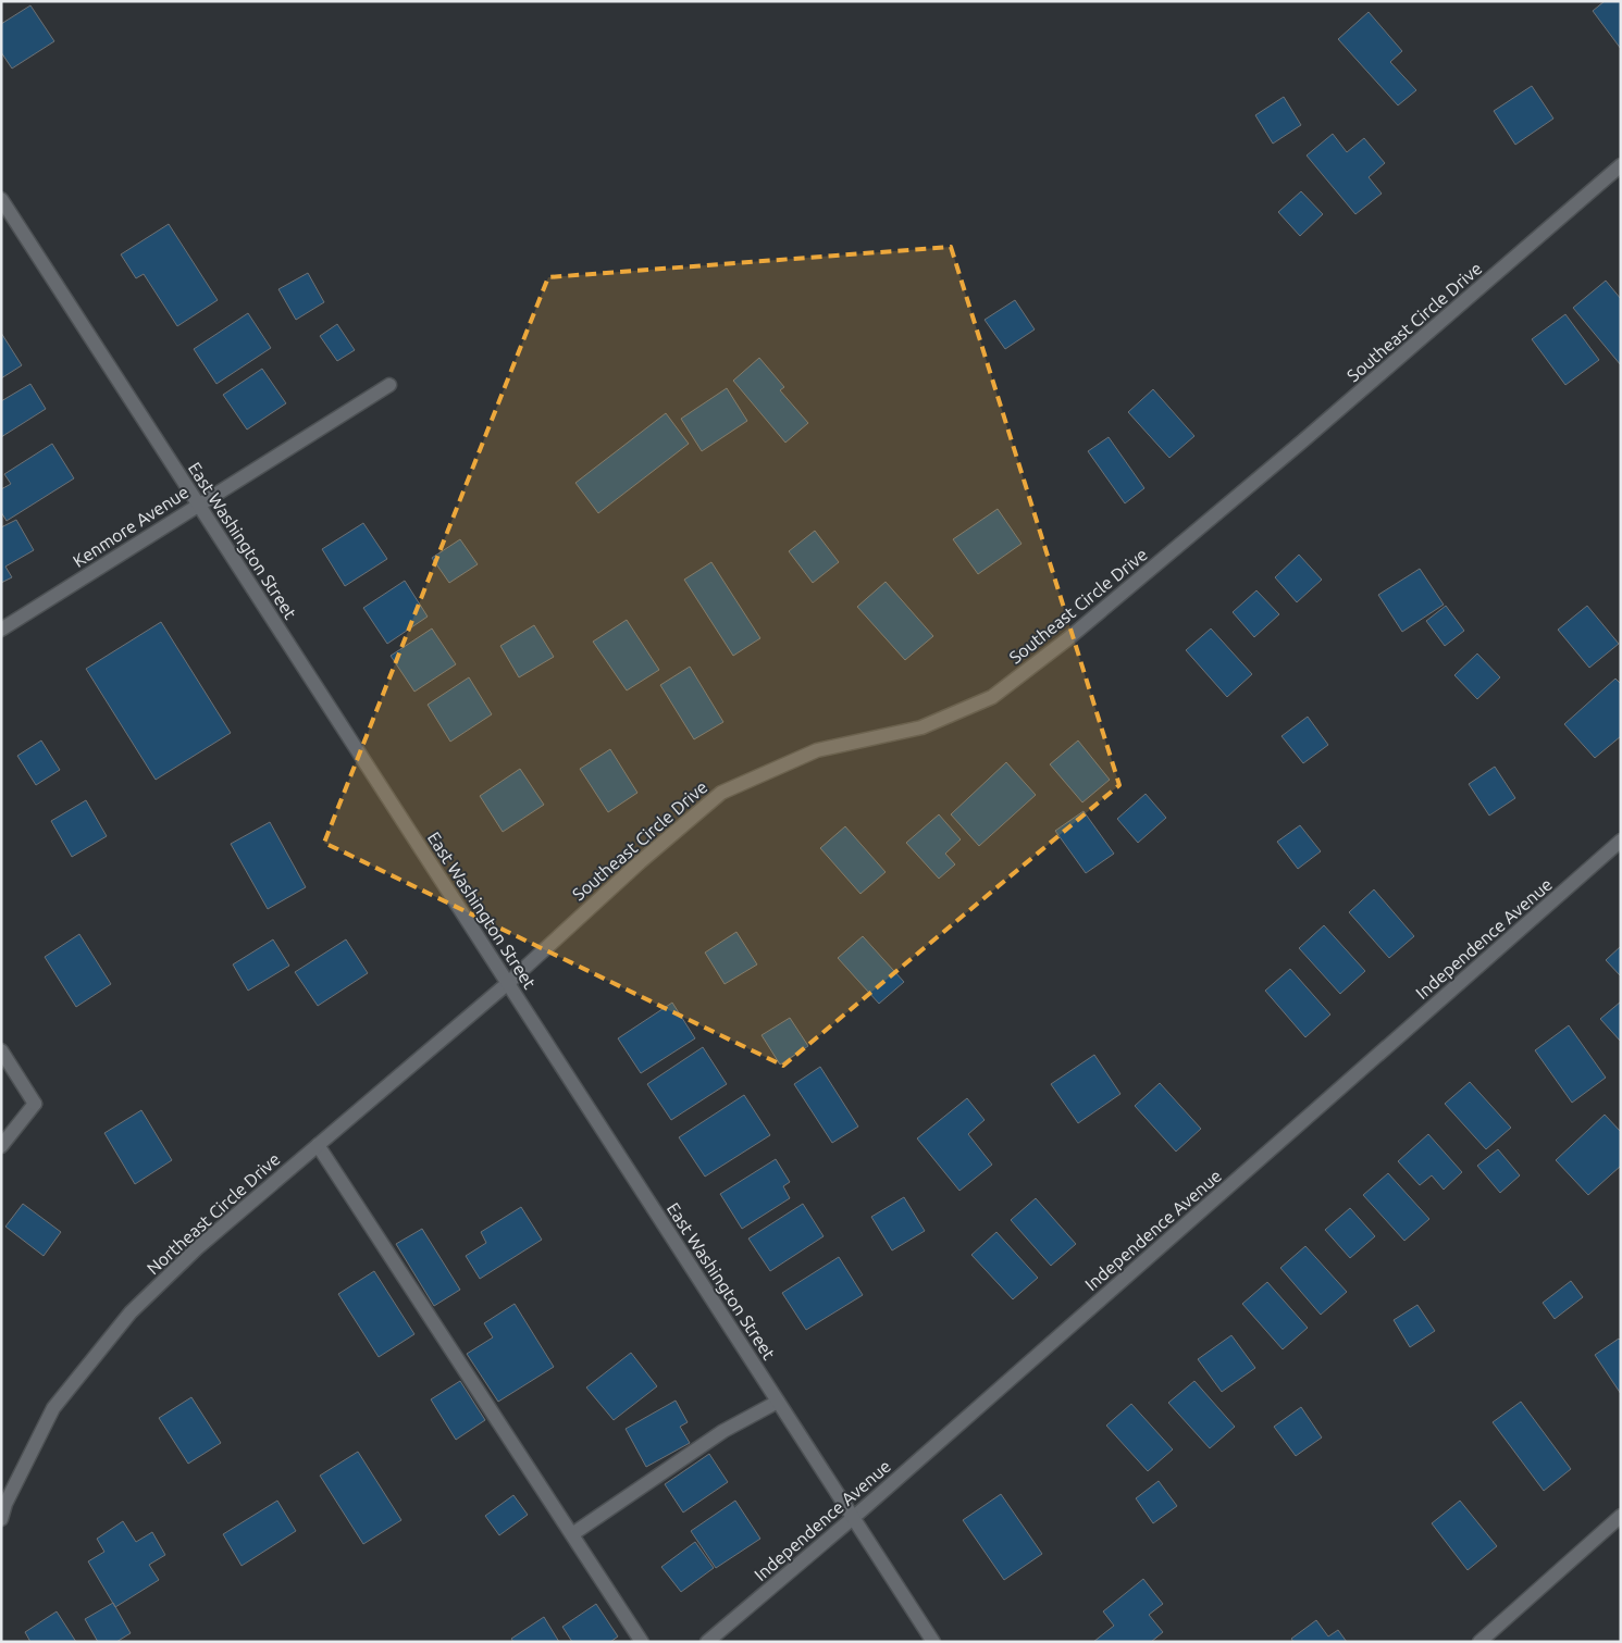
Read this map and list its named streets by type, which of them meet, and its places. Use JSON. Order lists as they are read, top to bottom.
{
  "streets": {
    "street": [
      "Southeast Circle Drive",
      "Kenmore Avenue",
      "East Washington Street",
      "Independence Avenue",
      "Northeast Circle Drive"
    ]
  },
  "crossings": [
    ["Southeast Circle Drive", "East Washington Street"],
    ["Southeast Circle Drive", "Northeast Circle Drive"],
    ["Kenmore Avenue", "East Washington Street"],
    ["East Washington Street", "Independence Avenue"],
    ["East Washington Street", "Northeast Circle Drive"]
  ]
}
